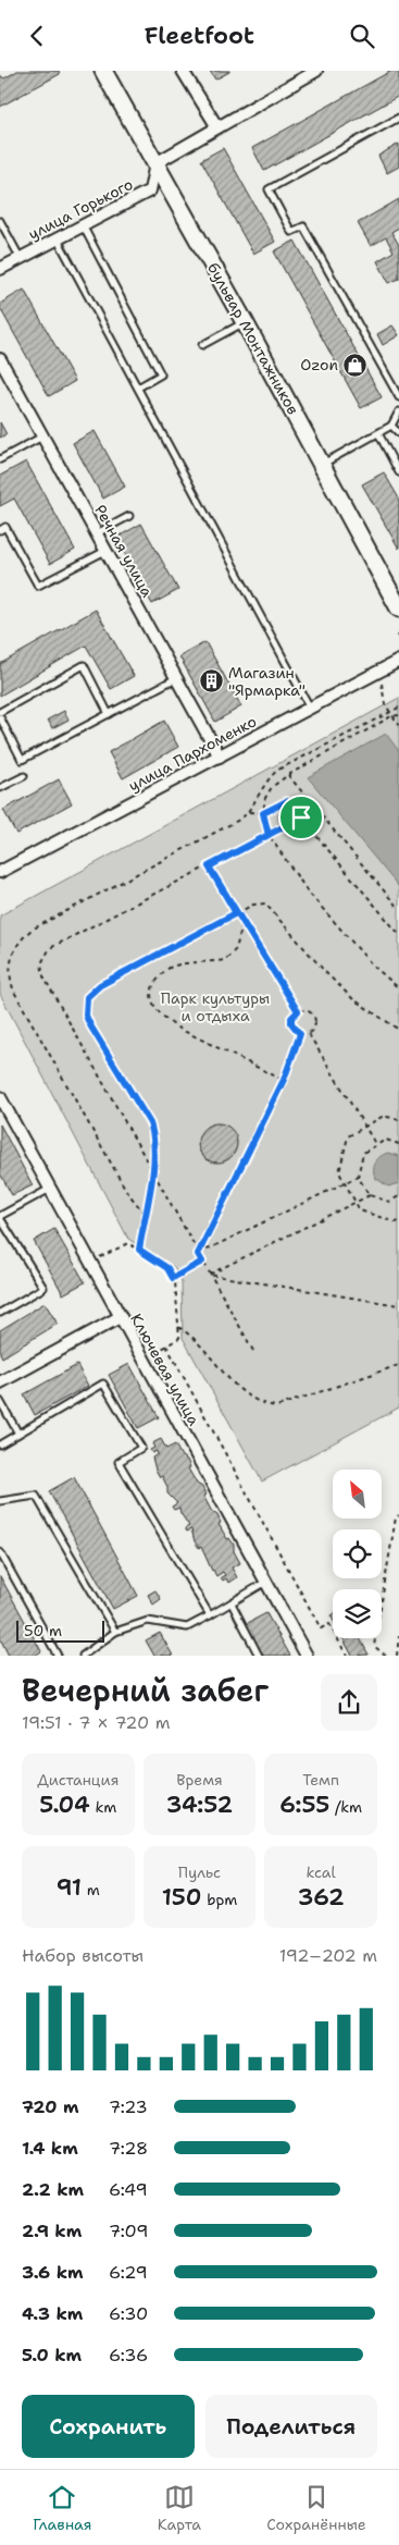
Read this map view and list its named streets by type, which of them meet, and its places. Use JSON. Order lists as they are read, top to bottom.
{
  "streets": {
    "street": [
      "улица Горького",
      "бульвар Монтажников",
      "Речная улица",
      "улица Пархоменко",
      "Ключевая улица"
    ]
  },
  "crossings": [
    ["улица Горького", "бульвар Монтажников"],
    ["Речная улица", "улица Пархоменко"]
  ],
  "parks": ["Парк культуры и отдыха"],
  "places": {
    "shop": ["Ozon"],
    "building": ["Магазин \"Ярмарка\""]
  },
  "scale_bar": "50 m",
  "north": "top left",
  "page": {
    "header": "Fleetfoot",
    "scale": "50 m",
    "heading": ["Вечерний забег", "19:51 · 7 × 720 m"],
    "stats": [
      ["Дистанция", "5.04 km"],
      ["Время", "34:52"],
      ["Темп", "6:55 /km"],
      ["91 m"],
      ["Пульс", "150 bpm"],
      ["kcal", "362"]
    ],
    "chart": ["Набор высоты", "192–202 m"],
    "list": [
      {
        "name": "720 m",
        "note": "7:23"
      },
      {
        "name": "1.4 km",
        "note": "7:28"
      },
      {
        "name": "2.2 km",
        "note": "6:49"
      },
      {
        "name": "2.9 km",
        "note": "7:09"
      },
      {
        "name": "3.6 km",
        "note": "6:29"
      },
      {
        "name": "4.3 km",
        "note": "6:30"
      },
      {
        "name": "5.0 km",
        "note": "6:36"
      }
    ],
    "buttons": ["Сохранить", "Поделиться"],
    "tabs": ["Главная", "Карта", "Сохранённые"]
  }
}
